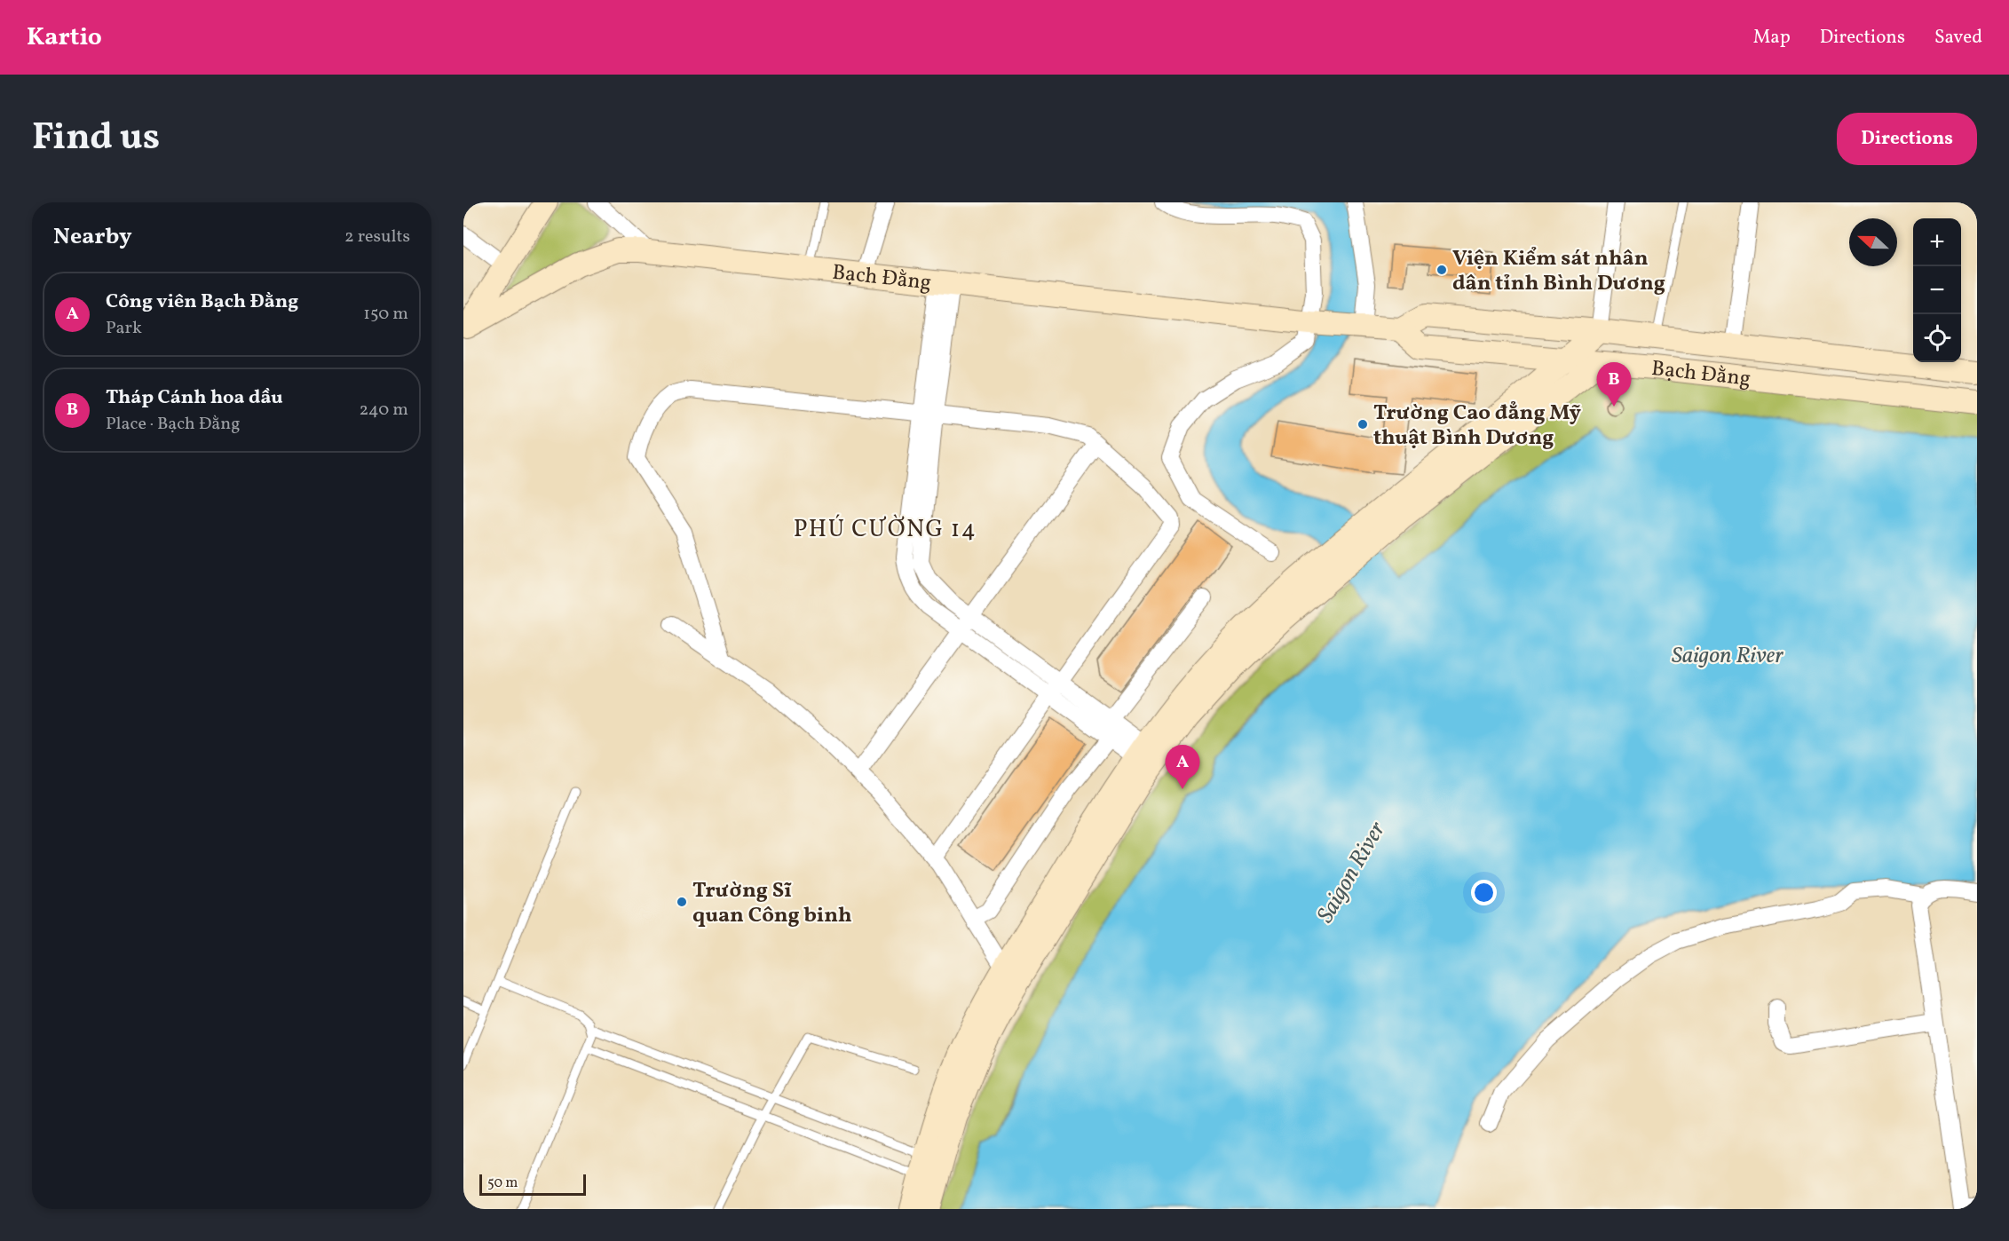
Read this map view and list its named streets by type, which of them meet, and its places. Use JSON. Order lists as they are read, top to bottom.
{
  "streets": {
    "street": ["Bạch Đằng"]
  },
  "districts": ["PHÚ CƯỜNG 14"],
  "water": ["Saigon River"],
  "places": ["Viện Kiểm sát nhân dân tỉnh Bình Dương", "Trường Cao đẳng Mỹ thuật Bình Dương", "Trường Sĩ quan Công binh"],
  "scale_bar": "50 m",
  "north": "left",
  "page": {
    "header": "Kartio",
    "nav": ["Map", "Directions", "Saved"],
    "title": "Find us",
    "buttons": "Directions",
    "heading": ["Nearby", "2 results"],
    "map_buttons": ["+", "−"],
    "list": [
      {
        "mark": "A",
        "name": "Công viên Bạch Đằng",
        "note": "Park",
        "value": "150 m"
      },
      {
        "mark": "B",
        "name": "Tháp Cánh hoa dầu",
        "note": "Place · Bạch Đằng",
        "value": "240 m"
      }
    ],
    "pins": ["B", "A"],
    "scale": "50 m"
  }
}
